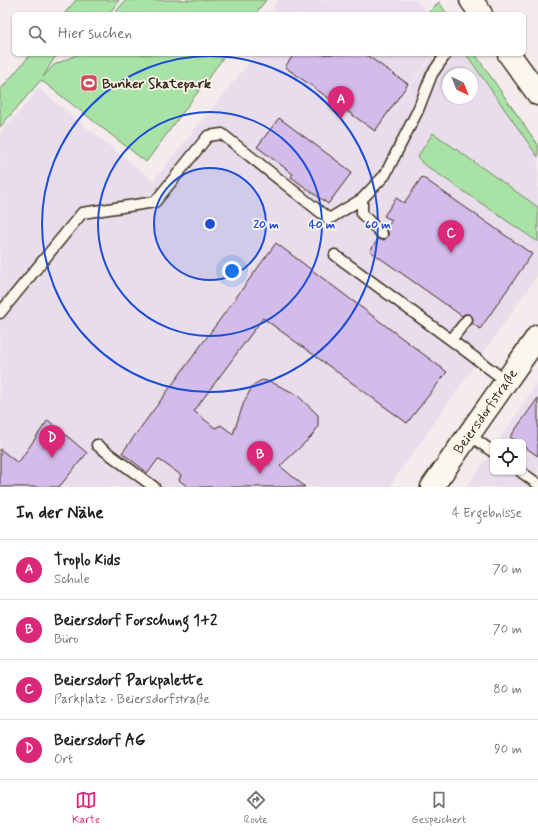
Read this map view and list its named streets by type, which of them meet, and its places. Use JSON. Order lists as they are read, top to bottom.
{
  "streets": {
    "street": ["Beiersdorfstraße"]
  },
  "places": {
    "sports": ["Bunker Skatepark"]
  },
  "north": "bottom right",
  "page": {
    "search": "Hier suchen",
    "pins": [
      "A",
      "C",
      "D",
      "B"
    ],
    "heading": ["In der Nähe", "4 Ergebnisse"],
    "list": [
      {
        "mark": "A",
        "name": "Troplo Kids",
        "note": "Schule",
        "value": "70 m"
      },
      {
        "mark": "B",
        "name": "Beiersdorf Forschung 1+2",
        "note": "Büro",
        "value": "70 m"
      },
      {
        "mark": "C",
        "name": "Beiersdorf Parkpalette",
        "note": "Parkplatz · Beiersdorfstraße",
        "value": "80 m"
      },
      {
        "mark": "D",
        "name": "Beiersdorf AG",
        "note": "Ort",
        "value": "90 m"
      }
    ],
    "nav": ["Karte", "Route", "Gespeichert"]
  },
  "rings": ["20 m", "40 m", "60 m"]
}
